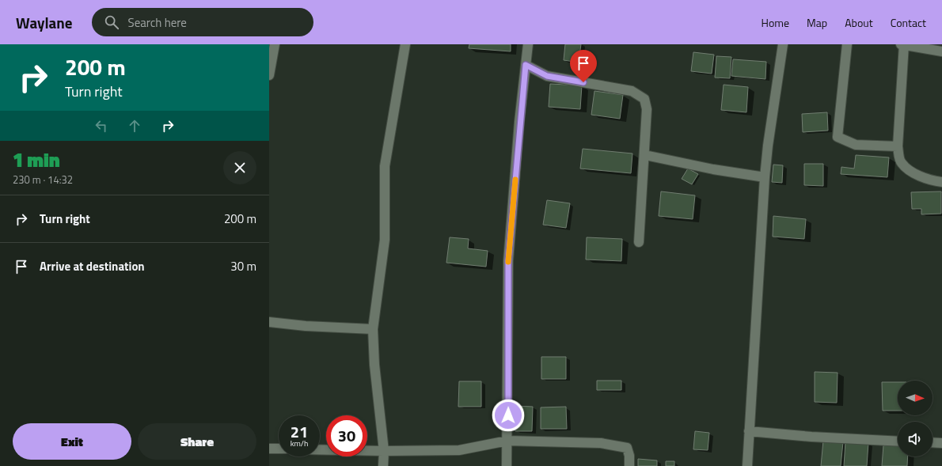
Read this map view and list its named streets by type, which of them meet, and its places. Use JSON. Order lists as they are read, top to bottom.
{
  "north": "right",
  "page": {
    "header": "Waylane",
    "search": "Search here",
    "nav": [
      "Home",
      "Map",
      "About",
      "Contact"
    ],
    "turn": ["200 m", "Turn right"],
    "heading": ["1 min", "230 m · 14:32"],
    "list": [
      {
        "name": "Turn right",
        "value": "200 m"
      },
      {
        "name": "Arrive at destination",
        "value": "30 m"
      }
    ],
    "speed": "21 km/h",
    "limit": "30",
    "buttons": ["Exit", "Share"]
  }
}
